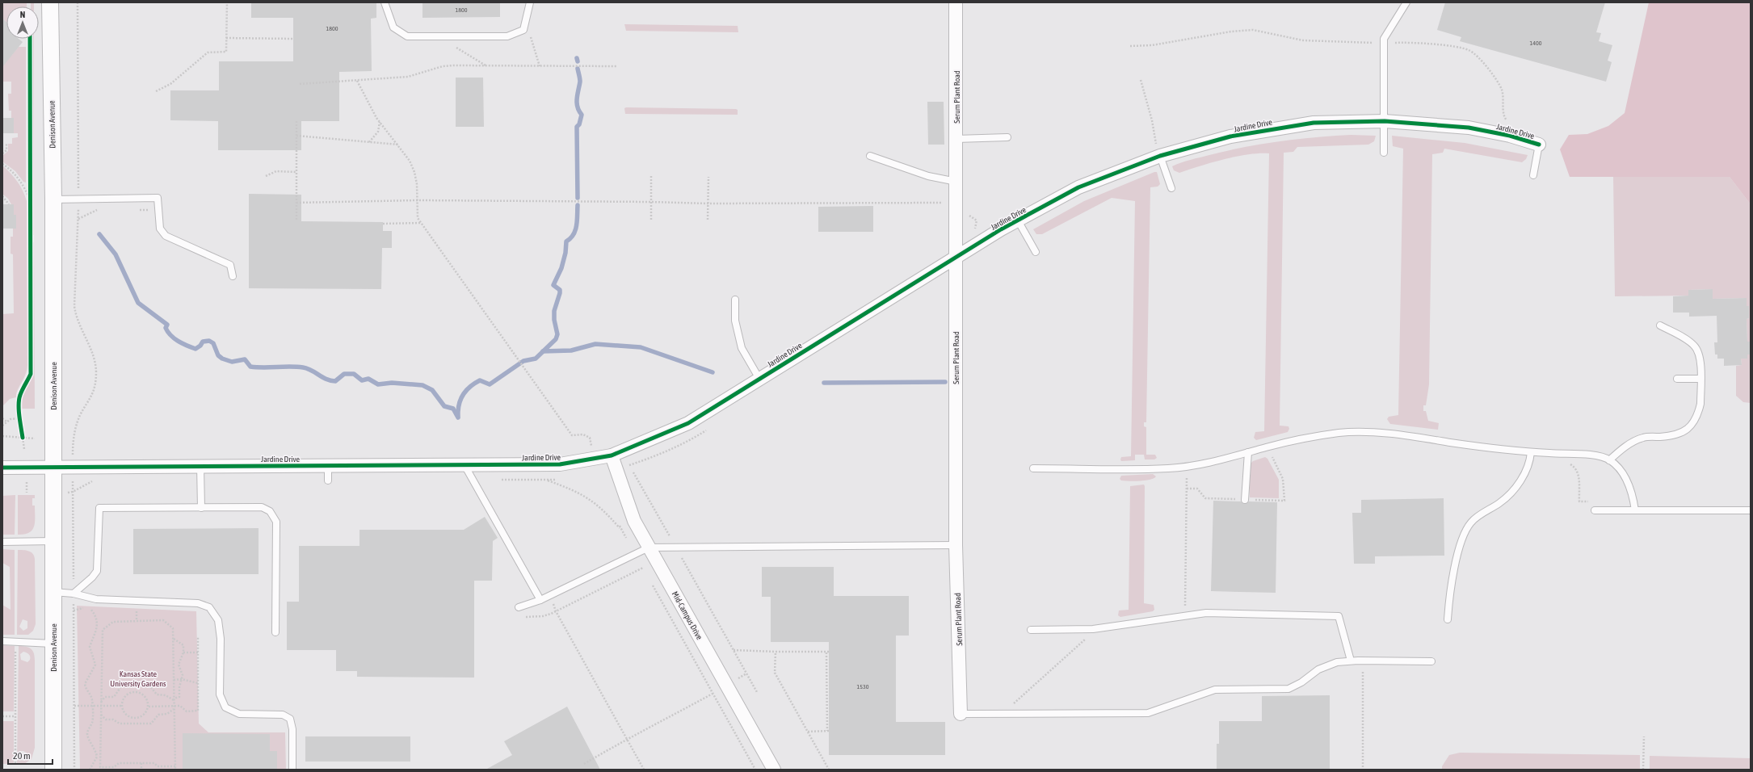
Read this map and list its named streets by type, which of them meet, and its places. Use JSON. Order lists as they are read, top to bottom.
{
  "streets": {
    "street": [
      "Serum Plant Road",
      "Denison Avenue",
      "Jardine Drive",
      "Mid-Campus Drive"
    ]
  },
  "crossings": [
    ["Serum Plant Road", "Jardine Drive"],
    ["Denison Avenue", "Jardine Drive"],
    ["Jardine Drive", "Mid-Campus Drive"]
  ],
  "parks": ["Kansas State University Gardens"],
  "house_numbers": [
    "1800",
    "1800",
    "1400",
    "1530"
  ],
  "scale_bar": "20 m",
  "north": "top"
}
